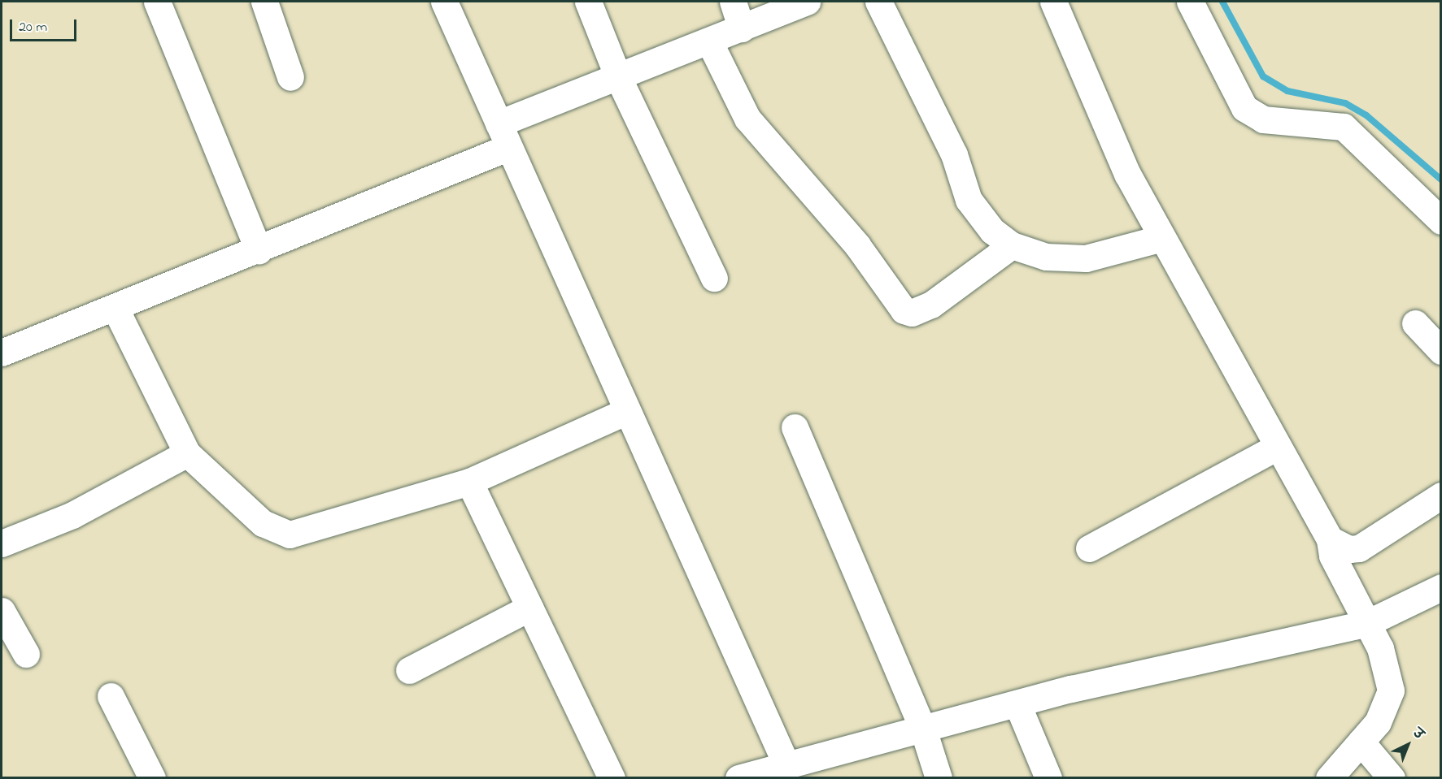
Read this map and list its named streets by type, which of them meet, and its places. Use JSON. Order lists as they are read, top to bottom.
{
  "scale_bar": "20 m",
  "north": "top right"
}
